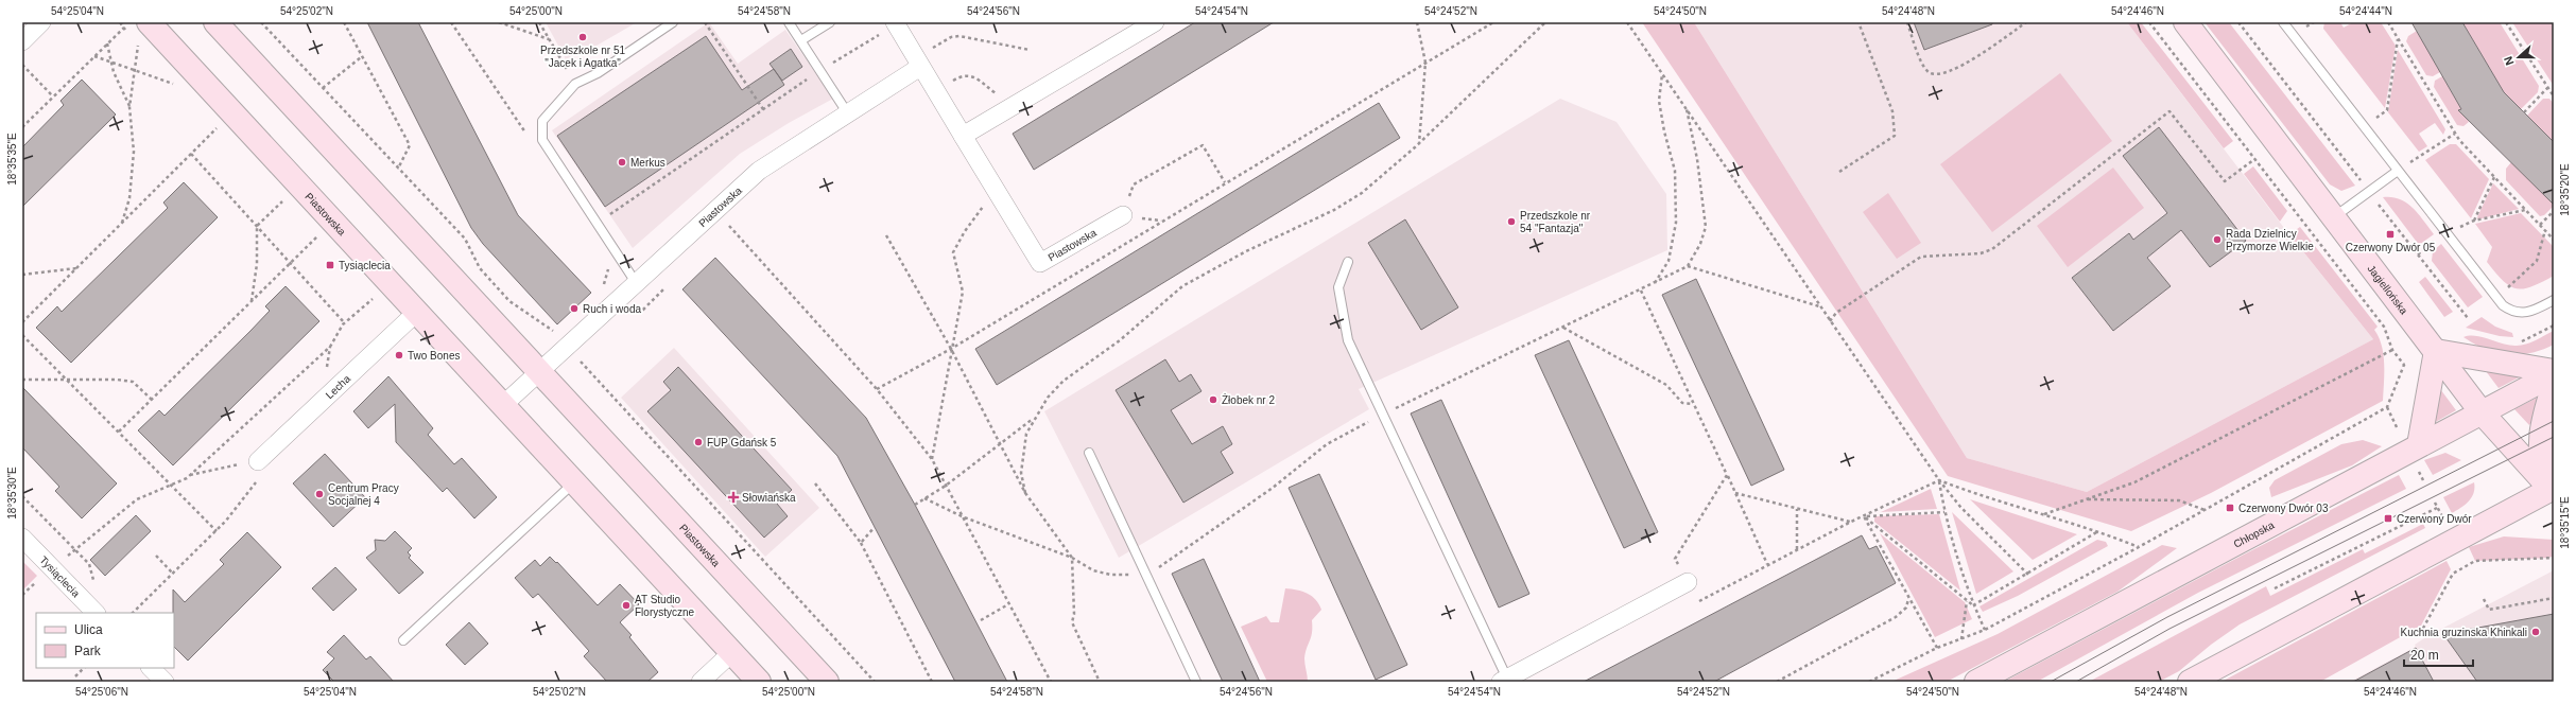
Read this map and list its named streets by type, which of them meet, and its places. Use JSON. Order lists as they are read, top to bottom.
{
  "streets": {
    "street": [
      "Piastowska",
      "Jagiellońska",
      "Lecha",
      "Chłopska",
      "Tysiąclecia"
    ]
  },
  "crossings": [
    ["Piastowska", "Lecha"],
    ["Jagiellońska", "Chłopska"]
  ],
  "places": {
    "other": [
      "Przedszkole nr 51 \"Jacek i Agatka\"",
      "Merkus",
      "Przedszkole nr 54 \"Fantazja\"",
      "Rada Dzielnicy Przymorze Wielkie",
      "Ruch i woda",
      "Two Bones",
      "Żłobek nr 2",
      "FUP Gdańsk 5",
      "Centrum Pracy Socjalnej 4",
      "AT Studio Florystyczne",
      "Kuchnia gruzinska Khinkali"
    ],
    "transit": [
      "Czerwony Dwór 05",
      "Tysiąclecia",
      "Czerwony Dwór 03",
      "Czerwony Dwór"
    ],
    "health": ["Słowiańska"]
  },
  "legend": ["Ulica", "Park"],
  "scale_bar": "20 m",
  "north": "left",
  "coordinates": [
    "54°25'04\"N",
    "54°25'02\"N",
    "54°25'00\"N",
    "54°24'58\"N",
    "54°24'56\"N",
    "54°24'54\"N",
    "54°24'52\"N",
    "54°24'50\"N",
    "54°24'48\"N",
    "54°24'46\"N",
    "54°24'44\"N",
    "18°35'35\"E",
    "18°35'20\"E",
    "18°35'30\"E",
    "18°35'15\"E",
    "54°25'06\"N"
  ]
}
